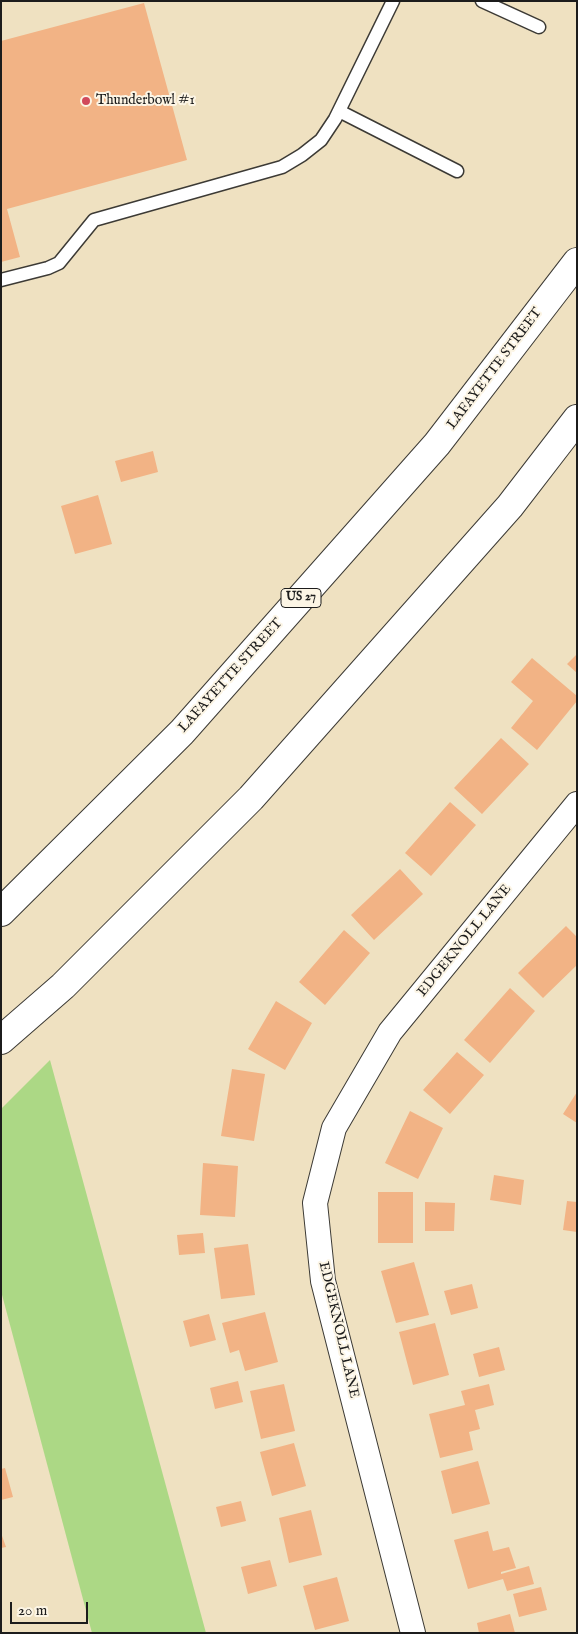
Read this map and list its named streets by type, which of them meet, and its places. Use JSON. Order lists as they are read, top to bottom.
{
  "streets": {
    "highway": ["LAFAYETTE STREET", "US 27"],
    "street": ["EDGEKNOLL LANE"]
  },
  "places": ["Thunderbowl #1"],
  "scale_bar": "20 m"
}
